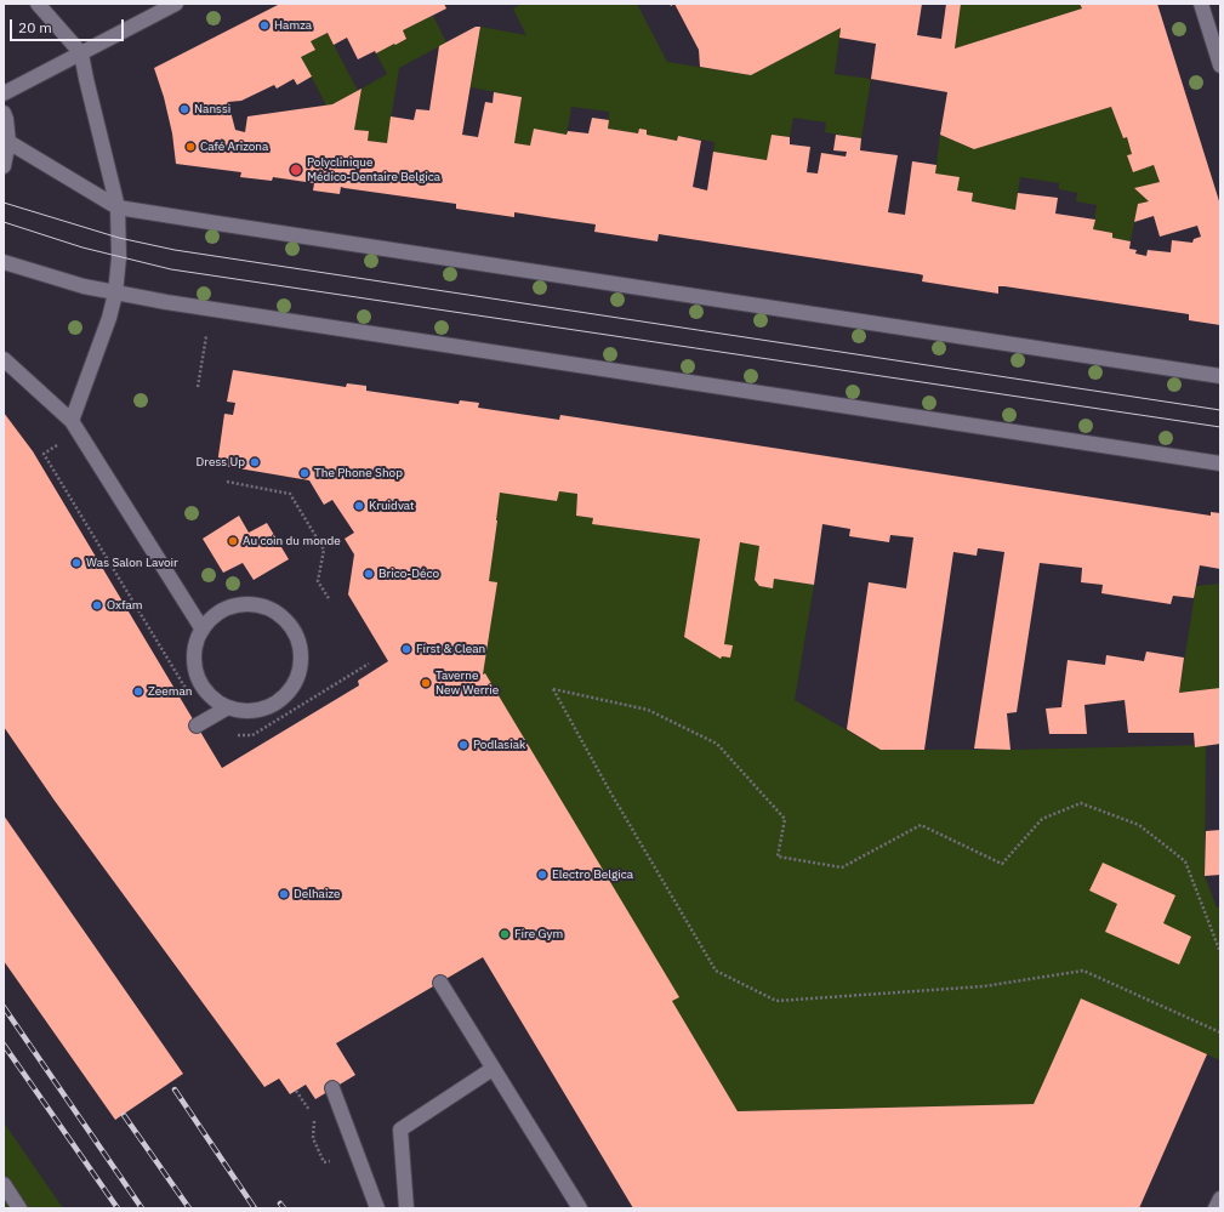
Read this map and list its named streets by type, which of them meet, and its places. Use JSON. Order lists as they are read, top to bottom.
{
  "places": [
    "Hamza",
    "Nanssi",
    "Café Arizona",
    "Polyclinique Médico-Dentaire Belgica",
    "Dress Up",
    "The Phone Shop",
    "Kruidvat",
    "Au coin du monde",
    "Was Salon Lavoir",
    "Brico-Déco",
    "Oxfam",
    "First & Clean",
    "Taverne New Werrie",
    "Zeeman",
    "Podlasiak",
    "Electro Belgica",
    "Delhaize",
    "Fire Gym"
  ],
  "scale_bar": "20 m"
}
